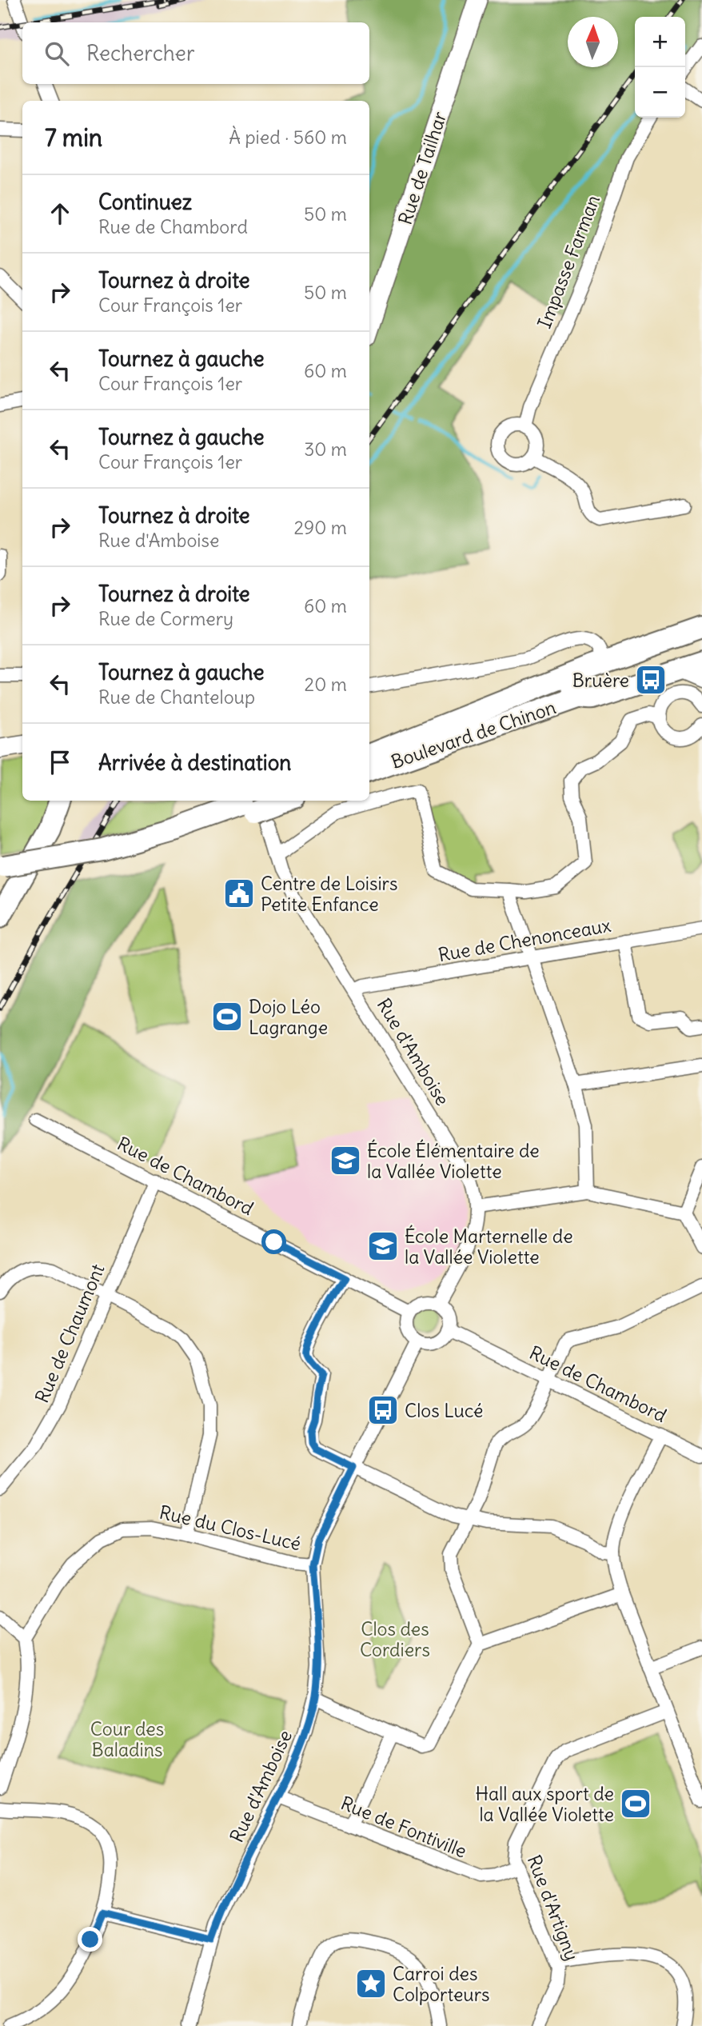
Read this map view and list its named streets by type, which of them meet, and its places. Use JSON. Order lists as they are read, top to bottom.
{
  "streets": {
    "main road": ["Boulevard de Chinon"],
    "street": [
      "Rue de Tailhar",
      "Impasse Farman",
      "Rue de Chenonceaux",
      "Rue d'Amboise",
      "Rue de Chambord",
      "Rue de Chaumont",
      "Rue du Clos-Lucé",
      "Rue de Fontiville",
      "Rue d'Artigny"
    ]
  },
  "crossings": [
    ["Rue de Chenonceaux", "Rue d'Amboise"],
    ["Rue d'Amboise", "Rue de Chambord"],
    ["Rue d'Amboise", "Rue du Clos-Lucé"],
    ["Rue d'Amboise", "Rue de Fontiville"],
    ["Rue de Chambord", "Rue de Chaumont"],
    ["Rue de Fontiville", "Rue d'Artigny"]
  ],
  "parks": ["Clos des Cordiers", "Cour des Baladins"],
  "places": {
    "bus stop": ["Bruère", "Clos Lucé"],
    "public building": ["Centre de Loisirs Petite Enfance"],
    "sports": ["Dojo Léo Lagrange", "Hall aux sport de la Vallée Violette"],
    "school or university": ["École Élémentaire de la Vallée Violette", "École Marternelle de la Vallée Violette"],
    "place": ["Carroi des Colporteurs"]
  },
  "north": "top",
  "page": {
    "map_buttons": ["+", "−"],
    "search": "Rechercher",
    "heading": ["7 min", "À pied · 560 m"],
    "list": [
      ["Continuez", "Rue de Chambord", "50 m"],
      ["Tournez à droite", "Cour François 1er", "50 m"],
      ["Tournez à gauche", "Cour François 1er", "60 m"],
      ["Tournez à gauche", "Cour François 1er", "30 m"],
      ["Tournez à droite", "Rue d'Amboise", "290 m"],
      ["Tournez à droite", "Rue de Cormery", "60 m"],
      ["Tournez à gauche", "Rue de Chanteloup", "20 m"],
      "Arrivée à destination"
    ]
  }
}
